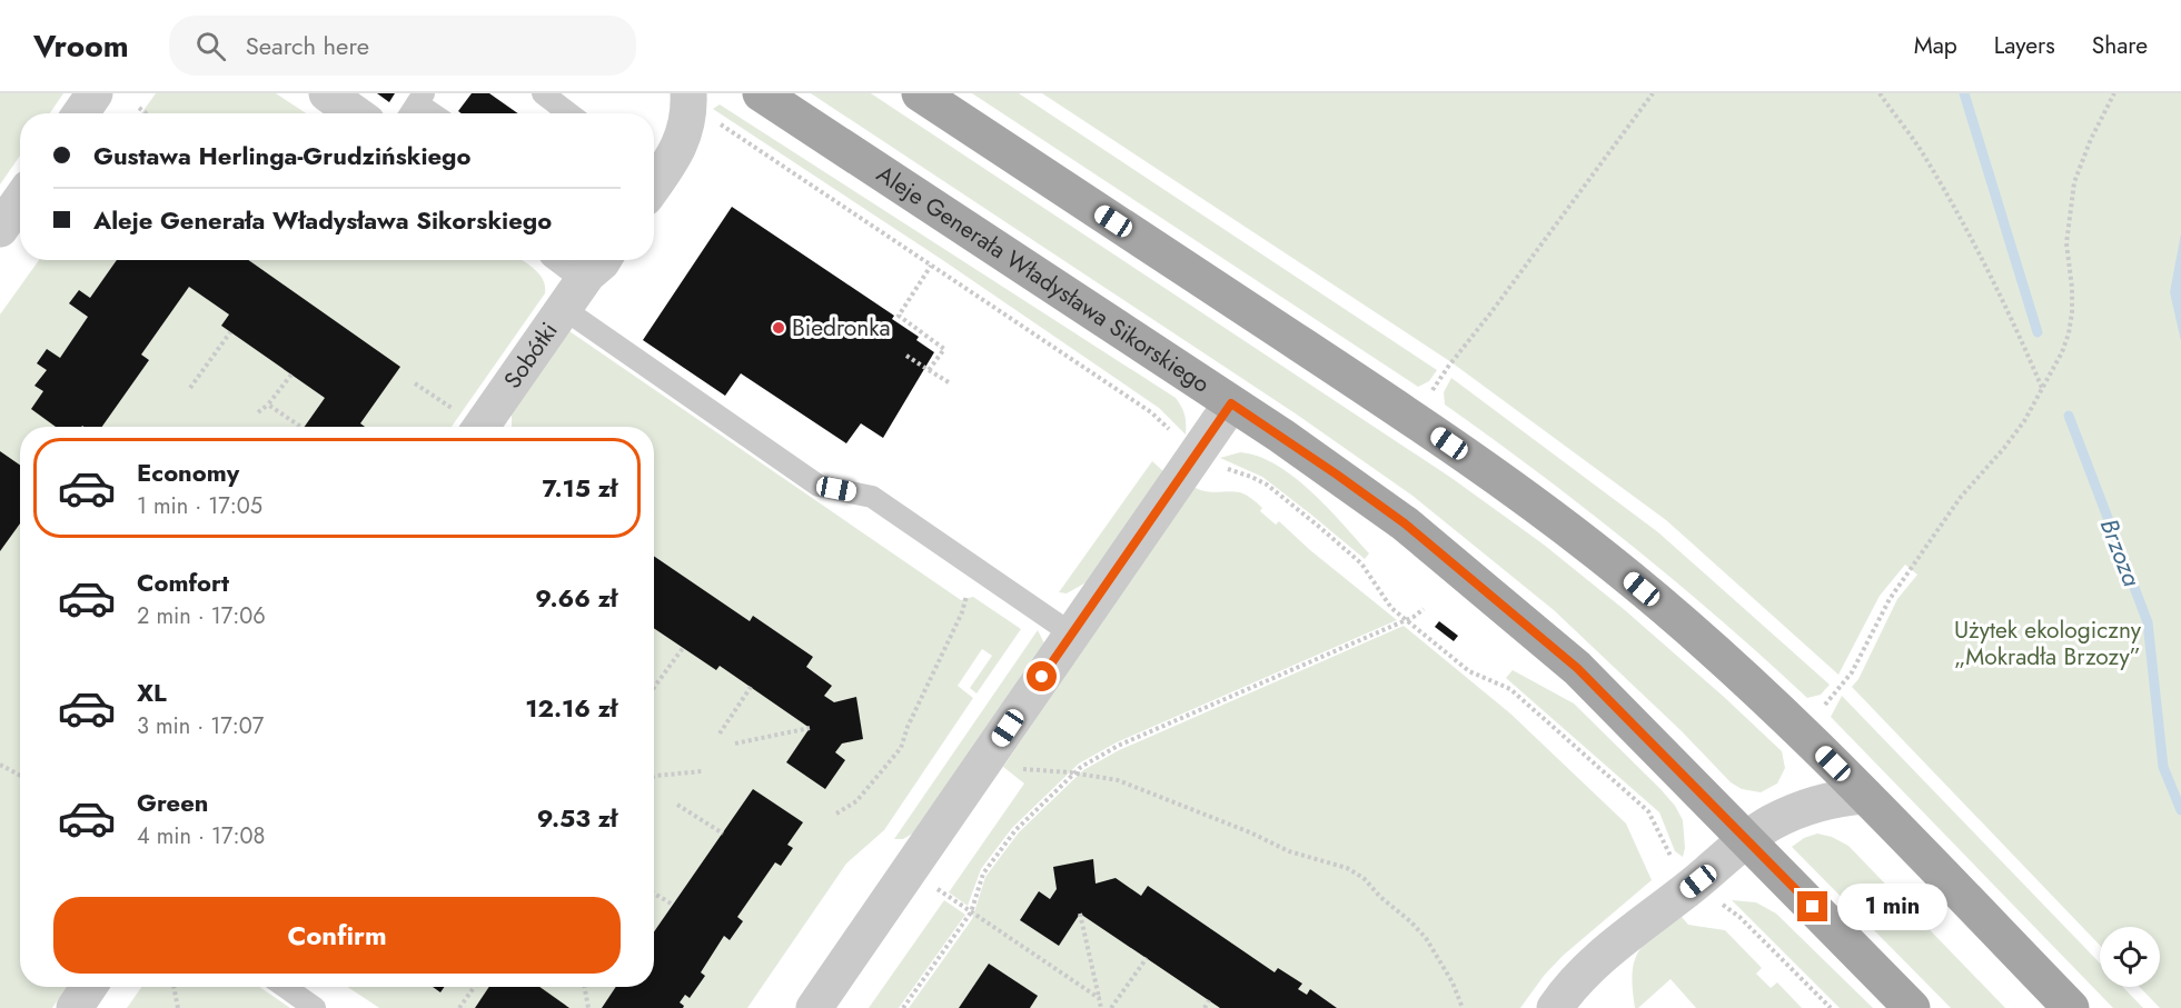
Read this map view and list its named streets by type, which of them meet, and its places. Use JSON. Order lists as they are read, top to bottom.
{
  "streets": {
    "main road": ["Aleje Generała Władysława Sikorskiego"],
    "street": ["Sobótki"]
  },
  "water": ["Brzoza"],
  "parks": ["Użytek ekologiczny „Mokradła Brzozy”"],
  "places": ["Biedronka"],
  "page": {
    "header": "Vroom",
    "search": "Search here",
    "nav": ["Map", "Layers", "Share"],
    "banner": ["Gustawa Herlinga-Grudzińskiego", "Aleje Generała Władysława Sikorskiego"],
    "list": [
      {
        "name": "Economy",
        "note": "1 min · 17:05",
        "value": "7.15 zł"
      },
      {
        "name": "Comfort",
        "note": "2 min · 17:06",
        "value": "9.66 zł"
      },
      {
        "name": "XL",
        "note": "3 min · 17:07",
        "value": "12.16 zł"
      },
      {
        "name": "Green",
        "note": "4 min · 17:08",
        "value": "9.53 zł"
      }
    ],
    "bubble": "1 min",
    "buttons": "Confirm"
  }
}
